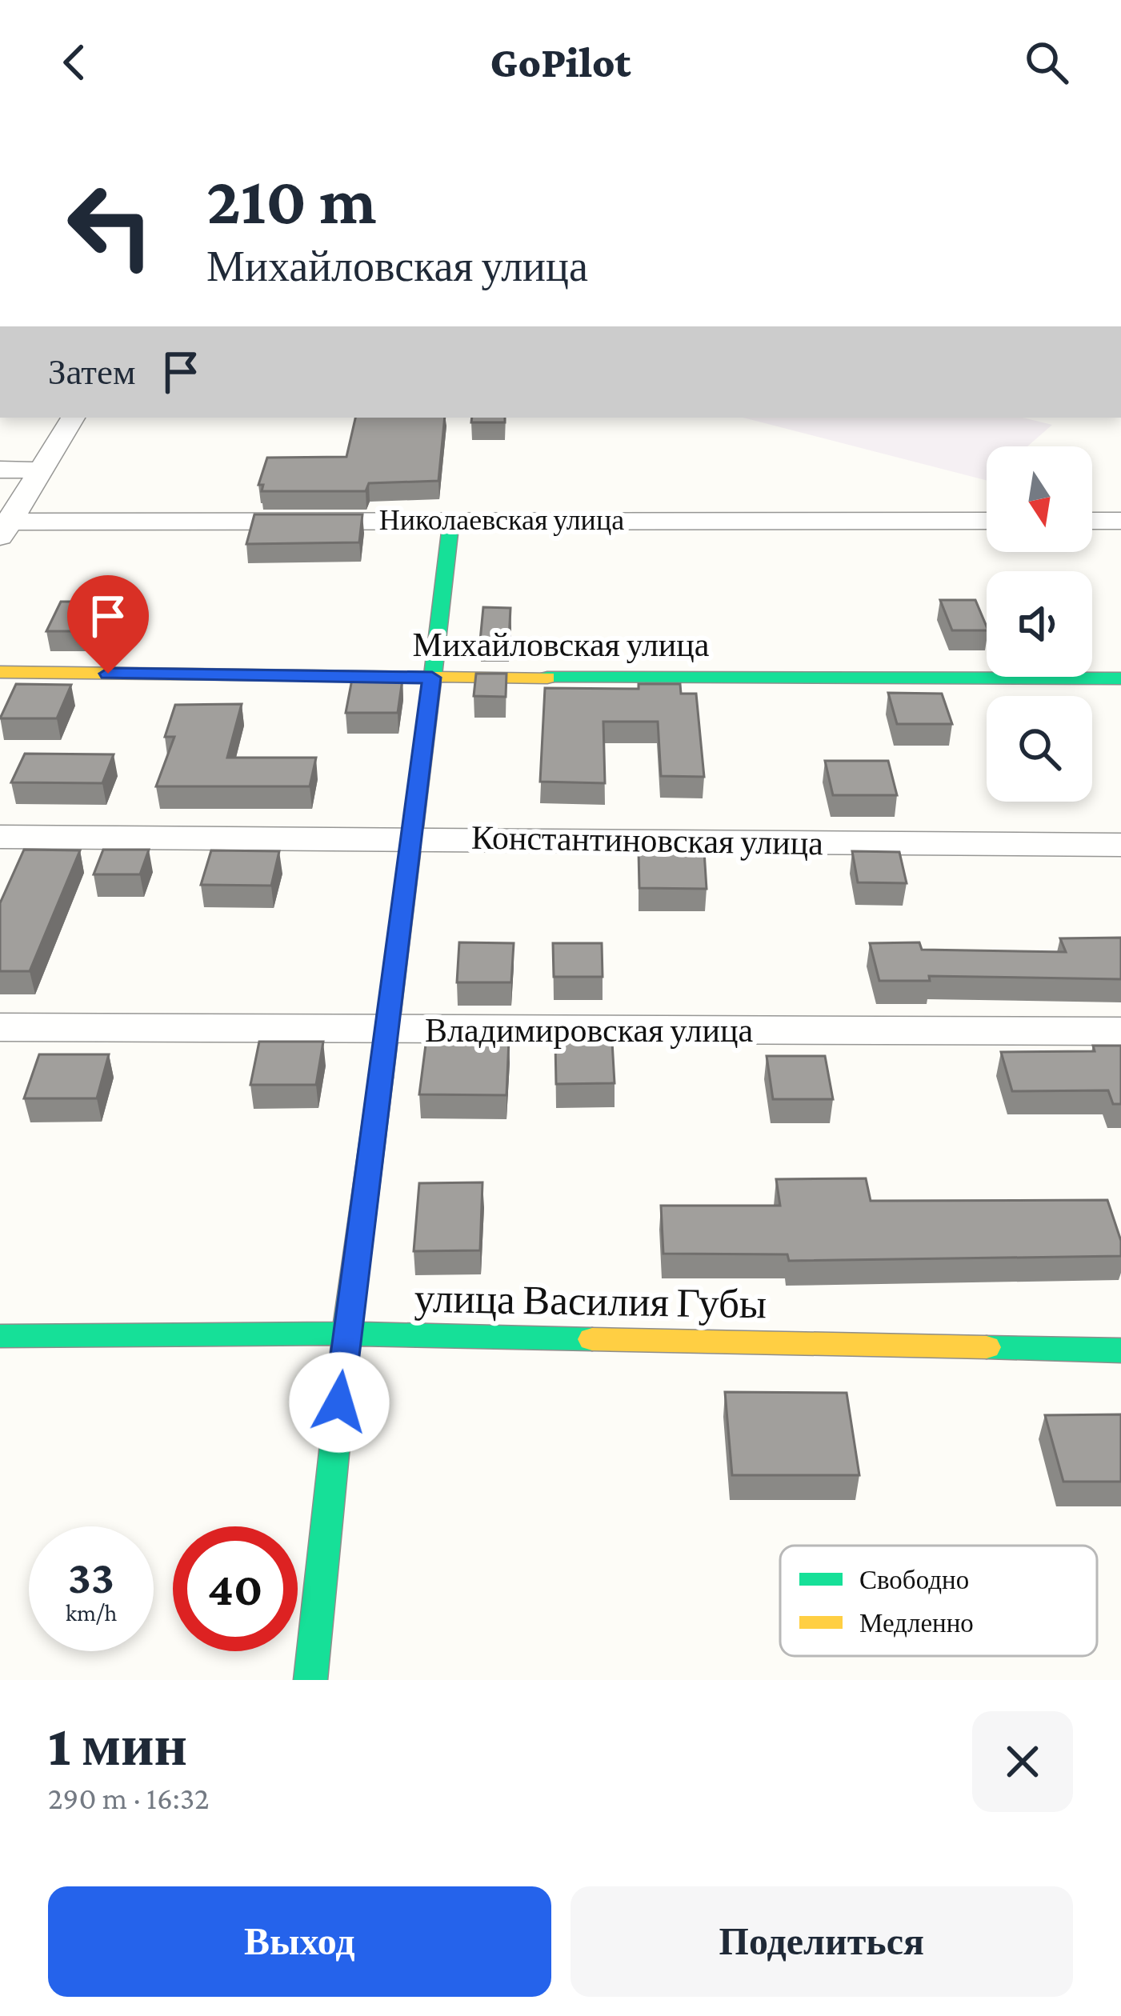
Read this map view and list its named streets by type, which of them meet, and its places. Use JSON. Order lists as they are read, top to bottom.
{
  "streets": {
    "street": [
      "Николаевская улица",
      "Михайловская улица",
      "Константиновская улица",
      "Владимировская улица",
      "улица Василия Губы"
    ]
  },
  "legend": ["Свободно", "Медленно"],
  "north": "bottom",
  "page": {
    "header": "GoPilot",
    "turn": ["210 m", "Михайловская улица"],
    "then": "Затем",
    "speed": "33 km/h",
    "limit": "40",
    "heading": ["1 мин", "290 m · 16:32"],
    "buttons": ["Выход", "Поделиться"]
  }
}
